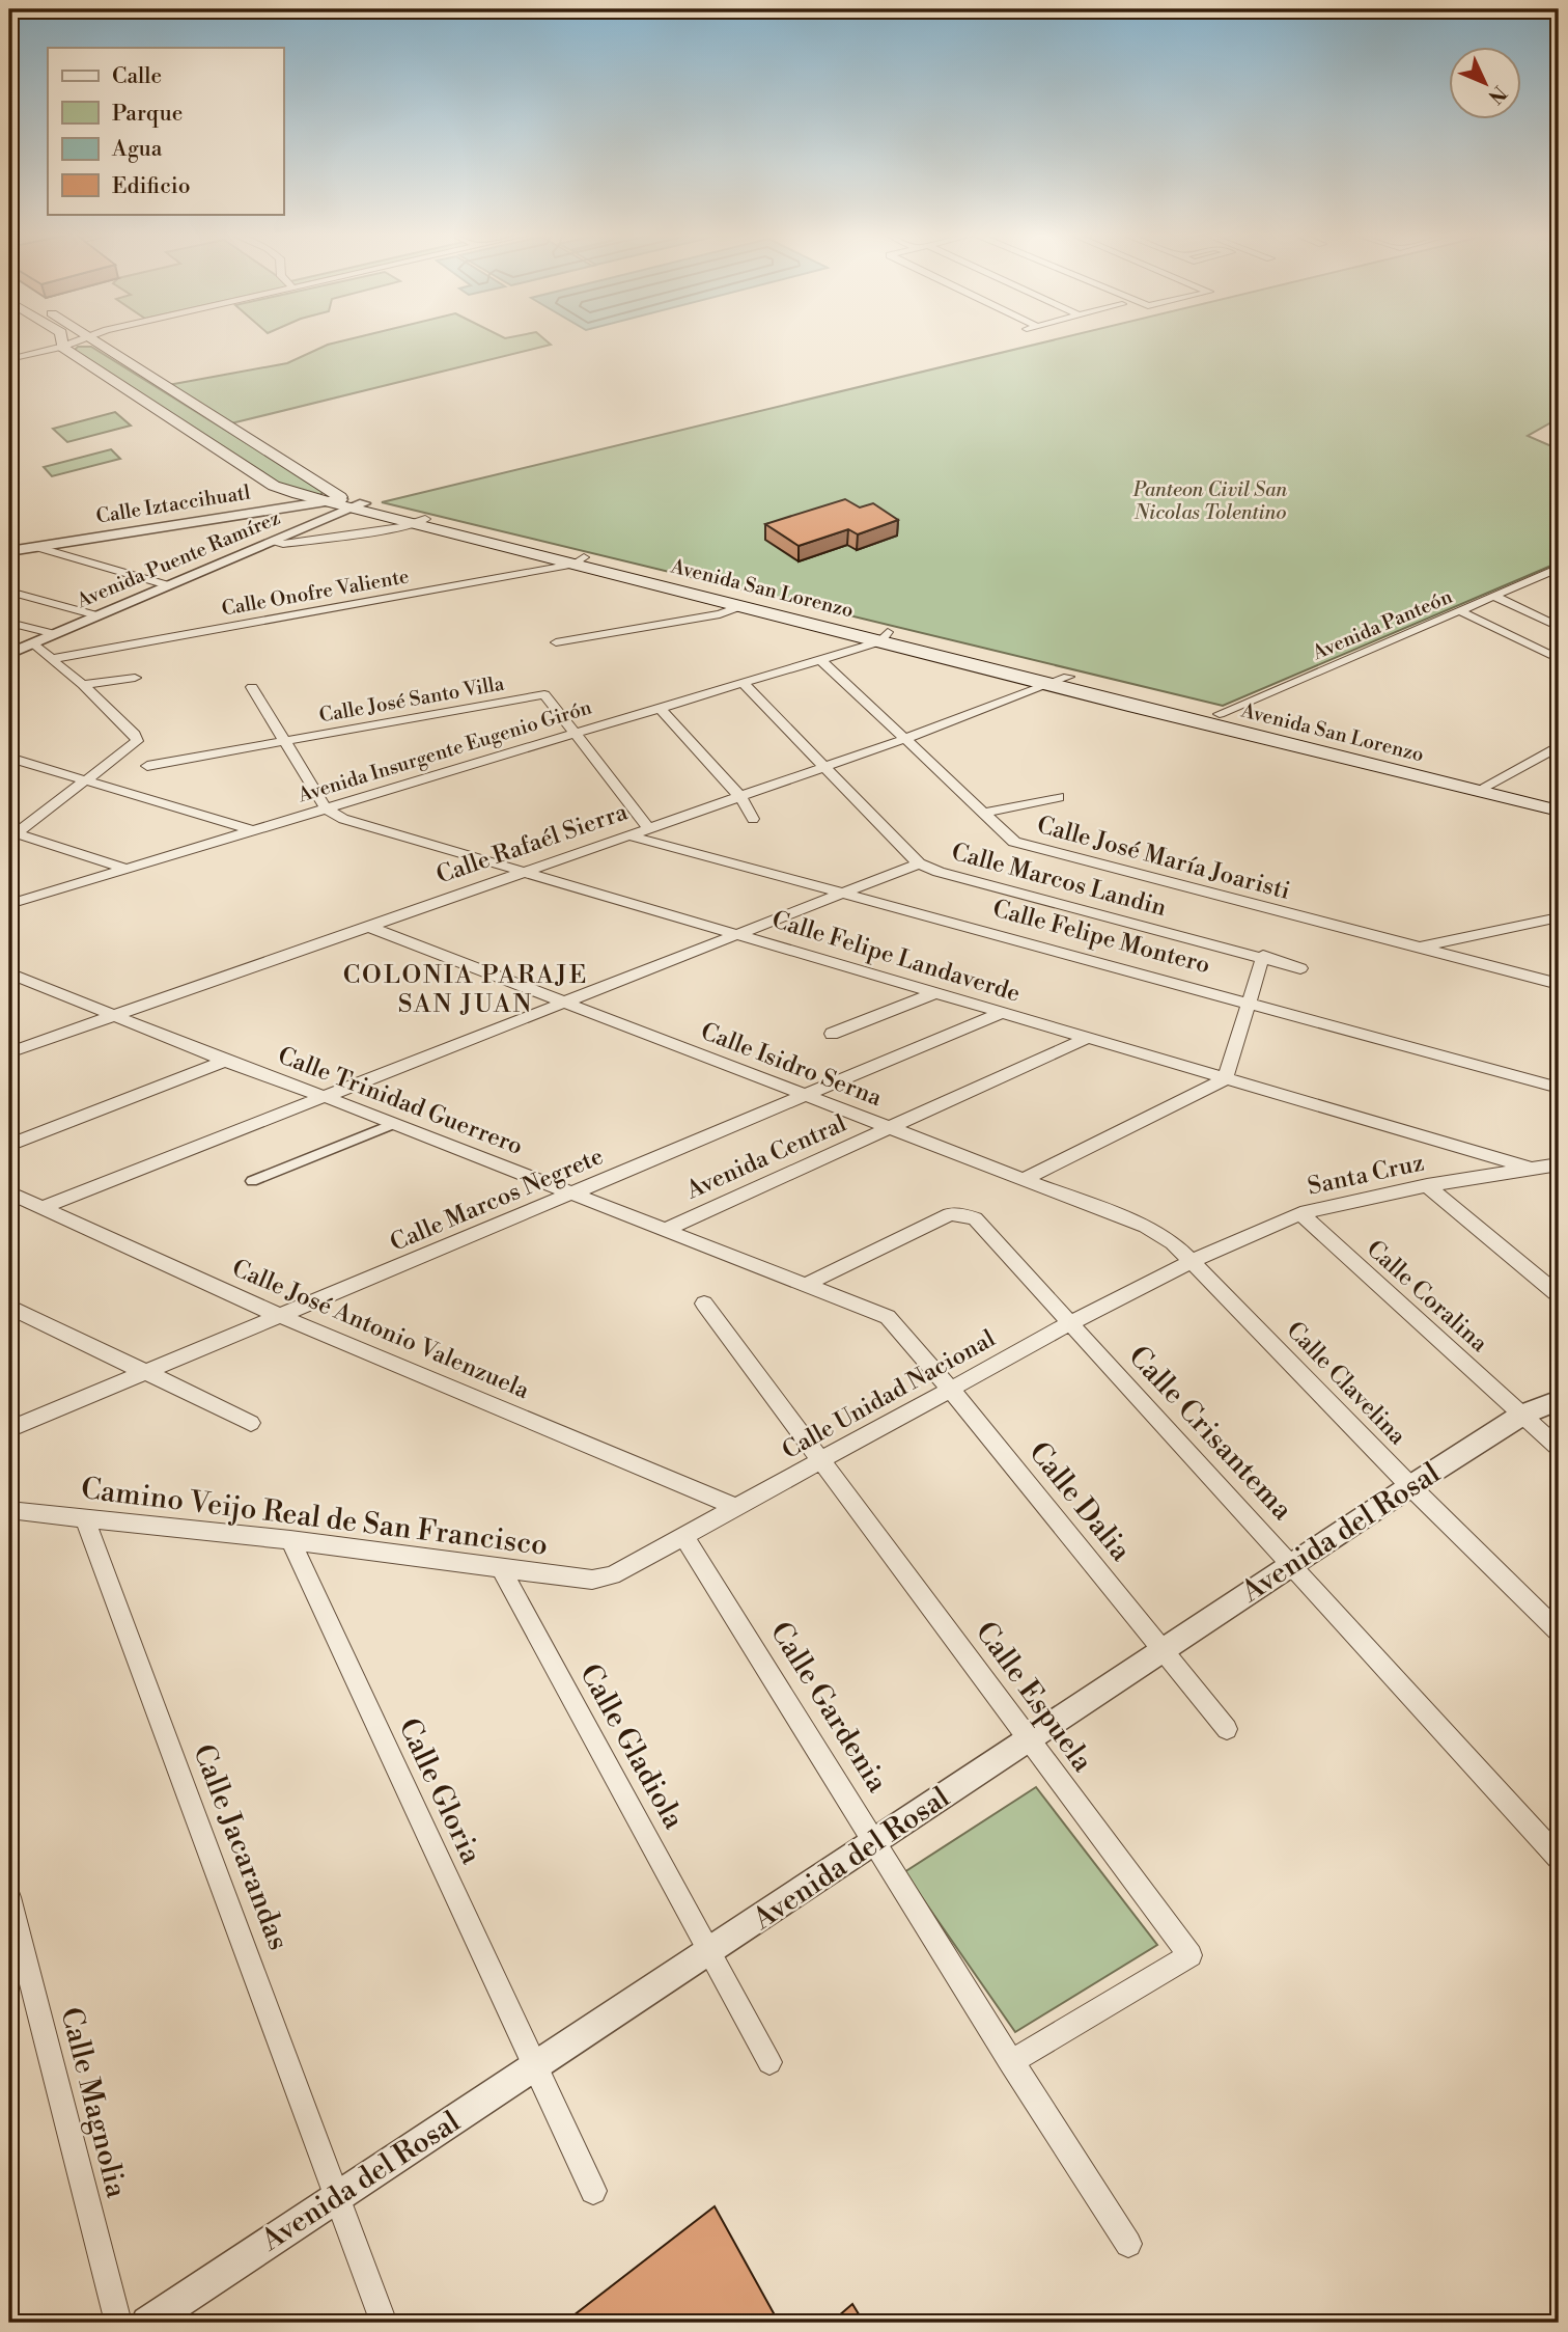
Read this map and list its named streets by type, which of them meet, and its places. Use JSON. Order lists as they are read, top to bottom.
{
  "streets": {
    "main road": ["Avenida San Lorenzo"],
    "street": [
      "Calle Iztaccihuatl",
      "Avenida Puente Ramírez",
      "Calle Onofre Valiente",
      "Avenida Panteón",
      "Calle José Santo Villa",
      "Avenida Insurgente Eugenio Girón",
      "Calle Rafaél Sierra",
      "Calle José María Joaristi",
      "Calle Marcos Landin",
      "Calle Felipe Montero",
      "Calle Felipe Landaverde",
      "Calle Isidro Serna",
      "Calle Trinidad Guerrero",
      "Avenida Central",
      "Santa Cruz",
      "Calle Marcos Negrete",
      "Calle Coralina",
      "Calle José Antonio Valenzuela",
      "Calle Clavelina",
      "Calle Unidad Nacional",
      "Calle Crisantema",
      "Calle Dalia",
      "Camino Veijo Real de San Francisco",
      "Avenida del Rosal",
      "Calle Espuela",
      "Calle Gardenia",
      "Calle Gladiola",
      "Calle Gloria",
      "Calle Jacarandas",
      "Calle Magnolia"
    ]
  },
  "crossings": [
    ["Calle Iztaccihuatl", "Avenida Puente Ramírez"],
    ["Calle Iztaccihuatl", "Avenida San Lorenzo"],
    ["Avenida Puente Ramírez", "Avenida San Lorenzo"],
    ["Avenida San Lorenzo", "Calle Onofre Valiente"],
    ["Avenida San Lorenzo", "Avenida Panteón"],
    ["Avenida San Lorenzo", "Avenida Insurgente Eugenio Girón"],
    ["Avenida San Lorenzo", "Calle Rafaél Sierra"],
    ["Calle José Santo Villa", "Avenida Insurgente Eugenio Girón"],
    ["Avenida Insurgente Eugenio Girón", "Calle José María Joaristi"],
    ["Avenida Insurgente Eugenio Girón", "Calle Marcos Landin"],
    ["Avenida Insurgente Eugenio Girón", "Calle Felipe Landaverde"],
    ["Calle Rafaél Sierra", "Calle José María Joaristi"],
    ["Calle Rafaél Sierra", "Calle Marcos Landin"],
    ["Calle Rafaél Sierra", "Calle Felipe Montero"],
    ["Calle Rafaél Sierra", "Calle Felipe Landaverde"],
    ["Calle Rafaél Sierra", "Calle Isidro Serna"],
    ["Calle Rafaél Sierra", "Calle Trinidad Guerrero"],
    ["Calle Felipe Landaverde", "Avenida Central"],
    ["Calle Felipe Landaverde", "Santa Cruz"],
    ["Calle Felipe Landaverde", "Calle Marcos Negrete"],
    ["Calle Isidro Serna", "Avenida Central"],
    ["Calle Isidro Serna", "Santa Cruz"],
    ["Calle Isidro Serna", "Calle Marcos Negrete"],
    ["Calle Isidro Serna", "Calle Clavelina"],
    ["Calle Isidro Serna", "Calle Unidad Nacional"],
    ["Calle Trinidad Guerrero", "Avenida Central"],
    ["Calle Trinidad Guerrero", "Calle Marcos Negrete"],
    ["Calle Trinidad Guerrero", "Calle Unidad Nacional"],
    ["Calle Trinidad Guerrero", "Calle Crisantema"],
    ["Calle Trinidad Guerrero", "Calle Dalia"],
    ["Santa Cruz", "Calle Coralina"],
    ["Santa Cruz", "Calle Clavelina"],
    ["Santa Cruz", "Calle Unidad Nacional"],
    ["Calle Marcos Negrete", "Calle José Antonio Valenzuela"],
    ["Calle Coralina", "Avenida del Rosal"],
    ["Calle José Antonio Valenzuela", "Calle Unidad Nacional"],
    ["Calle Clavelina", "Calle Unidad Nacional"],
    ["Calle Clavelina", "Avenida del Rosal"],
    ["Calle Unidad Nacional", "Calle Crisantema"],
    ["Calle Unidad Nacional", "Calle Dalia"],
    ["Calle Unidad Nacional", "Camino Veijo Real de San Francisco"],
    ["Calle Unidad Nacional", "Calle Espuela"],
    ["Calle Unidad Nacional", "Calle Gardenia"],
    ["Calle Crisantema", "Avenida del Rosal"],
    ["Calle Dalia", "Avenida del Rosal"],
    ["Camino Veijo Real de San Francisco", "Calle Gladiola"],
    ["Camino Veijo Real de San Francisco", "Calle Gloria"],
    ["Camino Veijo Real de San Francisco", "Calle Jacarandas"],
    ["Avenida del Rosal", "Calle Espuela"],
    ["Avenida del Rosal", "Calle Gardenia"],
    ["Avenida del Rosal", "Calle Gladiola"],
    ["Avenida del Rosal", "Calle Gloria"],
    ["Avenida del Rosal", "Calle Jacarandas"],
    ["Calle Espuela", "Calle Gardenia"]
  ],
  "districts": ["COLONIA PARAJE SAN JUAN"],
  "parks": ["Panteon Civil San Nicolas Tolentino"],
  "legend": [
    "Calle",
    "Parque",
    "Agua",
    "Edificio"
  ],
  "north": "bottom right"
}
